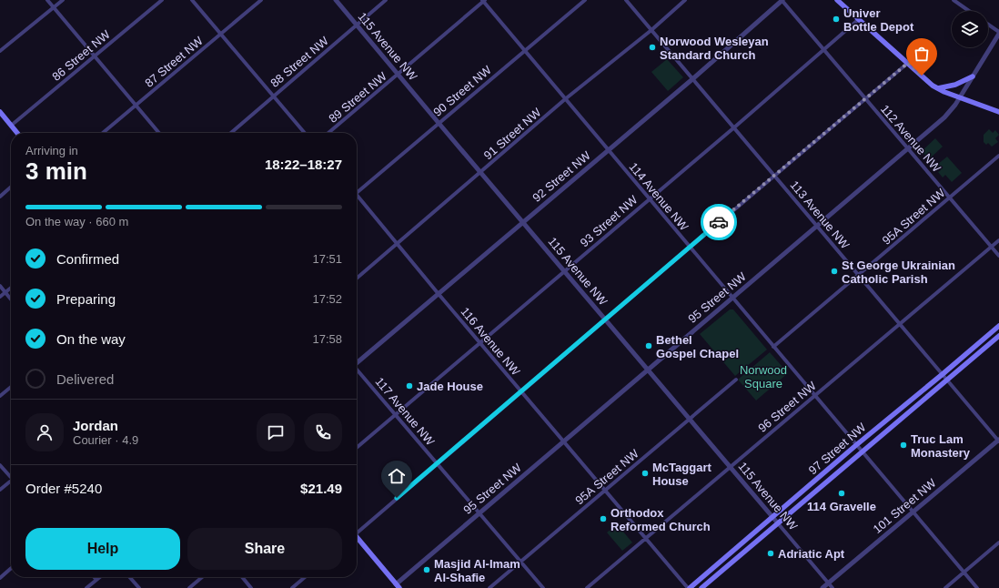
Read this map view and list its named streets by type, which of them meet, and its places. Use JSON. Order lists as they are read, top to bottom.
{
  "streets": {
    "main road": ["97 Street NW"],
    "street": [
      "115 Avenue NW",
      "86 Street NW",
      "87 Street NW",
      "88 Street NW",
      "90 Street NW",
      "89 Street NW",
      "91 Street NW",
      "112 Avenue NW",
      "92 Street NW",
      "114 Avenue NW",
      "113 Avenue NW",
      "95A Street NW",
      "93 Street NW",
      "95 Street NW",
      "116 Avenue NW",
      "96 Street NW",
      "117 Avenue NW",
      "101 Street NW"
    ]
  },
  "crossings": [
    ["115 Avenue NW", "88 Street NW"],
    ["115 Avenue NW", "90 Street NW"],
    ["115 Avenue NW", "89 Street NW"],
    ["115 Avenue NW", "91 Street NW"],
    ["115 Avenue NW", "92 Street NW"],
    ["115 Avenue NW", "95A Street NW"],
    ["115 Avenue NW", "93 Street NW"],
    ["115 Avenue NW", "95 Street NW"],
    ["115 Avenue NW", "96 Street NW"],
    ["115 Avenue NW", "97 Street NW"],
    ["115 Avenue NW", "101 Street NW"],
    ["90 Street NW", "114 Avenue NW"],
    ["89 Street NW", "114 Avenue NW"],
    ["91 Street NW", "114 Avenue NW"],
    ["91 Street NW", "113 Avenue NW"],
    ["91 Street NW", "116 Avenue NW"],
    ["112 Avenue NW", "92 Street NW"],
    ["112 Avenue NW", "95A Street NW"],
    ["112 Avenue NW", "93 Street NW"],
    ["112 Avenue NW", "95 Street NW"],
    ["112 Avenue NW", "96 Street NW"],
    ["92 Street NW", "114 Avenue NW"],
    ["92 Street NW", "113 Avenue NW"],
    ["92 Street NW", "116 Avenue NW"],
    ["114 Avenue NW", "95A Street NW"],
    ["114 Avenue NW", "93 Street NW"],
    ["114 Avenue NW", "95 Street NW"],
    ["114 Avenue NW", "96 Street NW"],
    ["114 Avenue NW", "97 Street NW"],
    ["114 Avenue NW", "101 Street NW"],
    ["113 Avenue NW", "95A Street NW"],
    ["113 Avenue NW", "93 Street NW"],
    ["113 Avenue NW", "95 Street NW"],
    ["113 Avenue NW", "96 Street NW"],
    ["113 Avenue NW", "97 Street NW"],
    ["113 Avenue NW", "101 Street NW"],
    ["95A Street NW", "116 Avenue NW"],
    ["95A Street NW", "117 Avenue NW"],
    ["93 Street NW", "116 Avenue NW"],
    ["93 Street NW", "117 Avenue NW"],
    ["95 Street NW", "116 Avenue NW"],
    ["95 Street NW", "117 Avenue NW"],
    ["116 Avenue NW", "96 Street NW"],
    ["116 Avenue NW", "97 Street NW"]
  ],
  "parks": ["Norwood Square"],
  "places": [
    "Univer Bottle Depot",
    "Norwood Wesleyan Standard Church",
    "St George Ukrainian Catholic Parish",
    "Bethel Gospel Chapel",
    "Jade House",
    "Truc Lam Monastery",
    "McTaggart House",
    "114 Gravelle",
    "Orthodox Reformed Church",
    "Adriatic Apt",
    "Masjid Al-Imam Al-Shafie"
  ],
  "page": {
    "heading": ["3 min", "Arriving in", "18:22–18:27"],
    "panel": [
      "Jordan",
      "Courier · 4.9",
      "Order #5240",
      "$21.49"
    ],
    "bar": "On the way · 660 m",
    "list": [
      ["Confirmed", "17:51"],
      ["Preparing", "17:52"],
      ["On the way", "17:58"],
      "Delivered"
    ],
    "buttons": ["Help", "Share"]
  }
}
